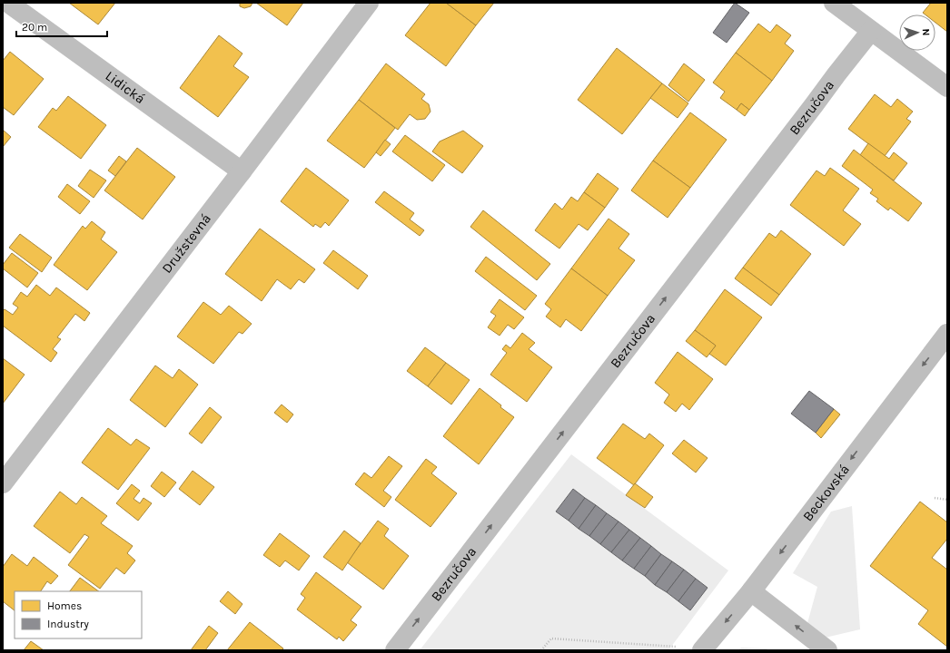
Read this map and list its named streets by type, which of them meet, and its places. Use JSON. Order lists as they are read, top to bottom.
{
  "streets": {
    "street": [
      "Lidická",
      "Bezručova",
      "Družstevná",
      "Beckovská"
    ]
  },
  "crossings": [
    ["Lidická", "Družstevná"]
  ],
  "one_way": ["Bezručova", "Beckovská"],
  "legend": ["Homes", "Industry"],
  "scale_bar": "20 m",
  "north": "right"
}
